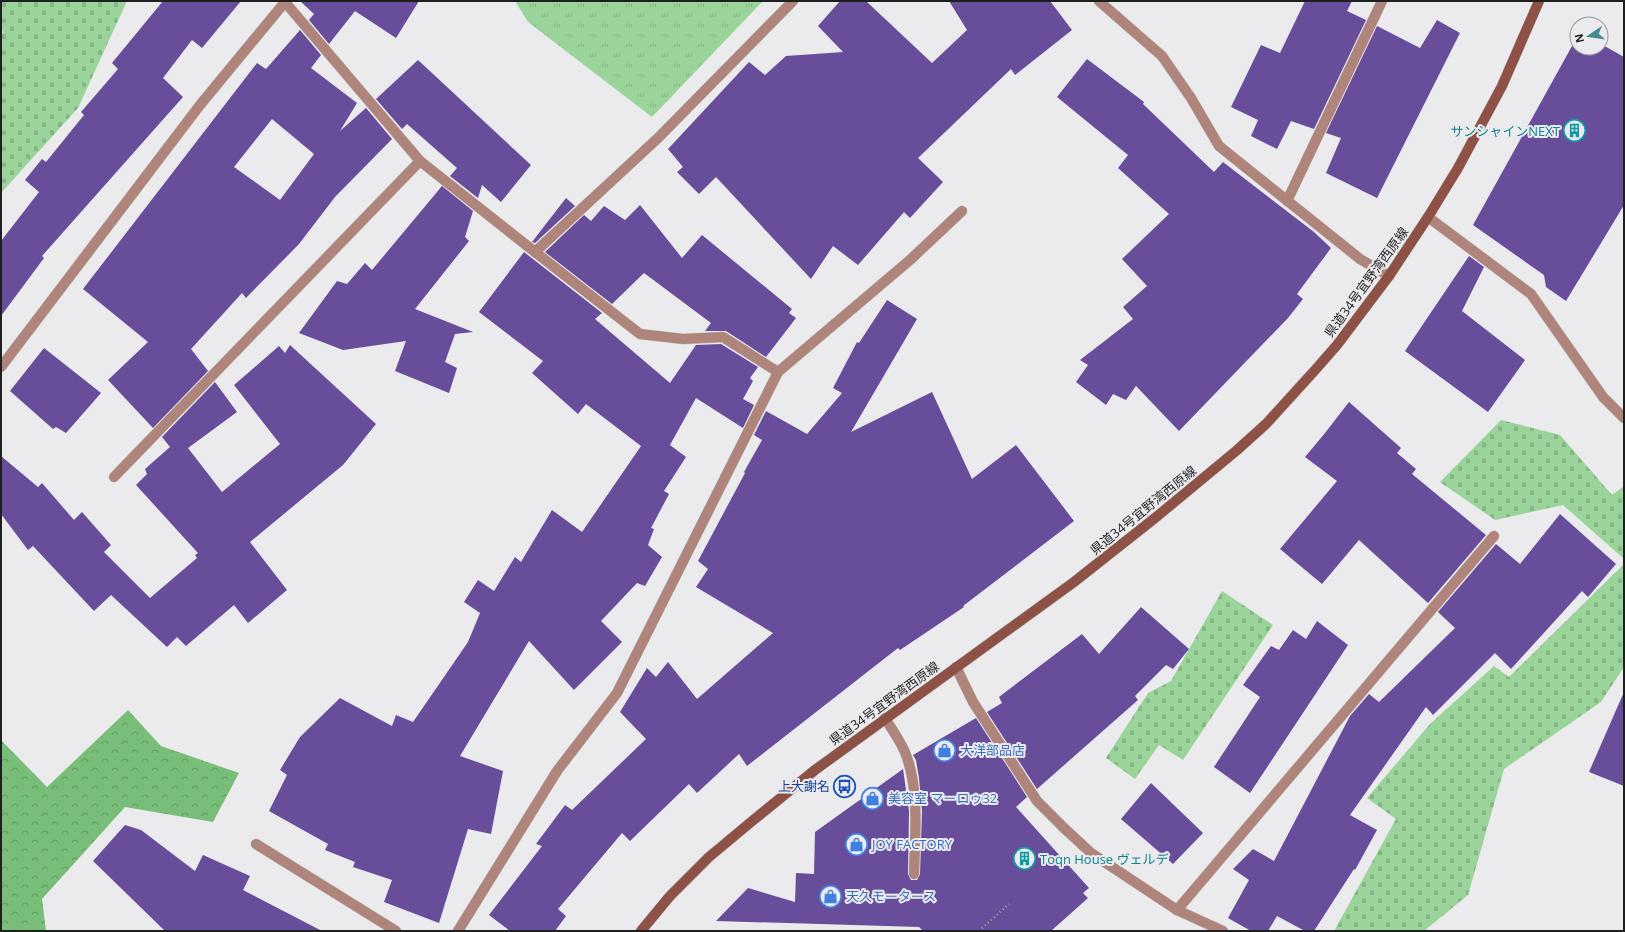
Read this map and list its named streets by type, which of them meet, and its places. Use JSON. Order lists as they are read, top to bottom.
{
  "streets": {
    "main road": ["県道34号宜野湾西原線"]
  },
  "places": {
    "building": ["サンシャインNEXT", "Toqn House ヴェルデ"],
    "shop": [
      "大洋部品店",
      "美容室 マーロゥ32",
      "JOY FACTORY",
      "天久モータース"
    ],
    "bus stop": ["上大謝名"]
  },
  "north": "left"
}
